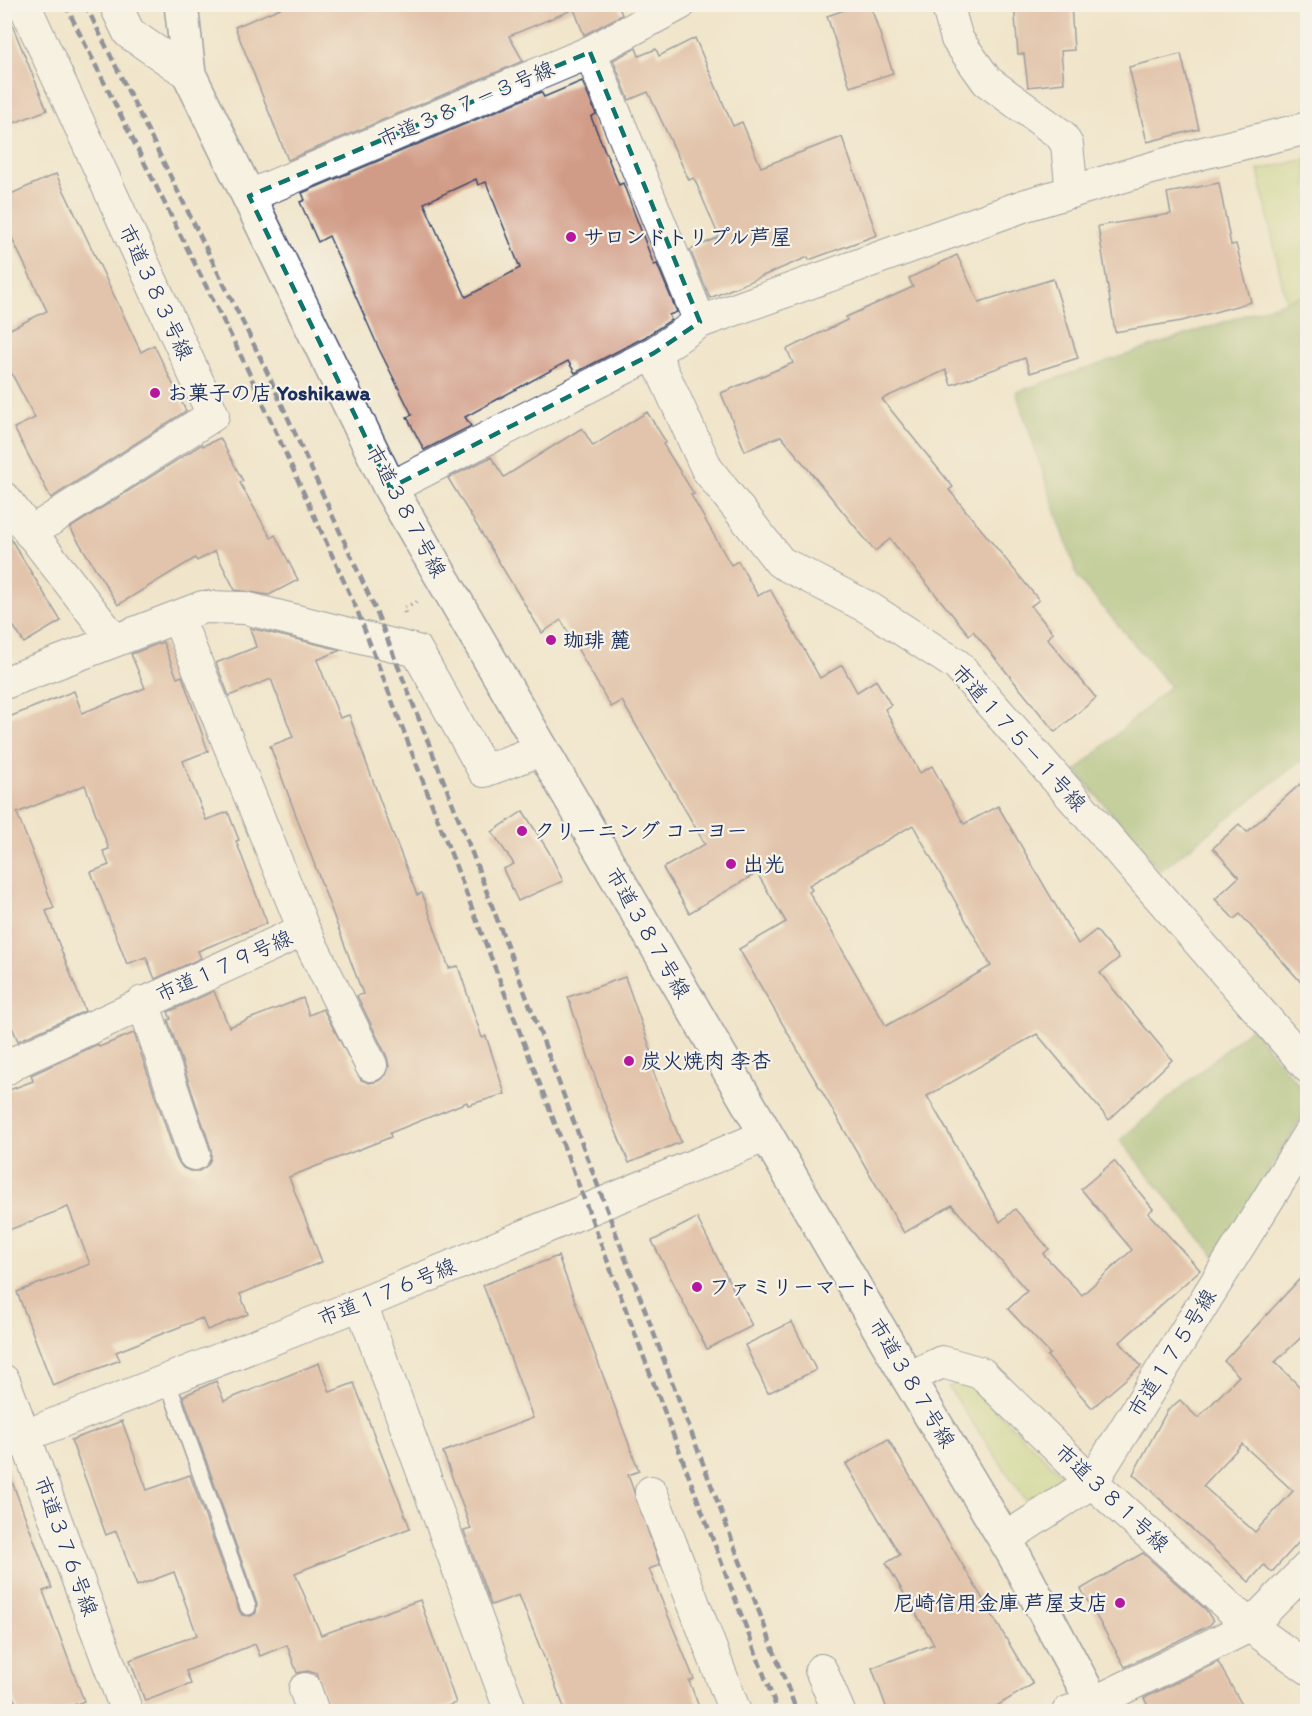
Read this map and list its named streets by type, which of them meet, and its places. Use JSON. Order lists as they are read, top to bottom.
{
  "streets": {
    "street": [
      "市道３８７－３号線",
      "市道３８３号線",
      "市道３８７号線",
      "市道１７５－１号線",
      "市道１７９号線",
      "市道１７６号線",
      "市道１７５号線",
      "市道３８１号線",
      "市道３７６号線"
    ]
  },
  "crossings": [
    ["市道３８７－３号線", "市道３８７号線"],
    ["市道３８７号線", "市道１７６号線"],
    ["市道３８７号線", "市道１７５号線"],
    ["市道３８７号線", "市道３８１号線"],
    ["市道１７６号線", "市道３７６号線"],
    ["市道１７５号線", "市道３８１号線"]
  ],
  "places": [
    "サロンドトリプル芦屋",
    "お菓子の店 Yoshikawa",
    "珈琲 麓",
    "クリーニング コーヨー",
    "出光",
    "炭火焼肉 李杏",
    "ファミリーマート",
    "尼崎信用金庫 芦屋支店"
  ]
}
